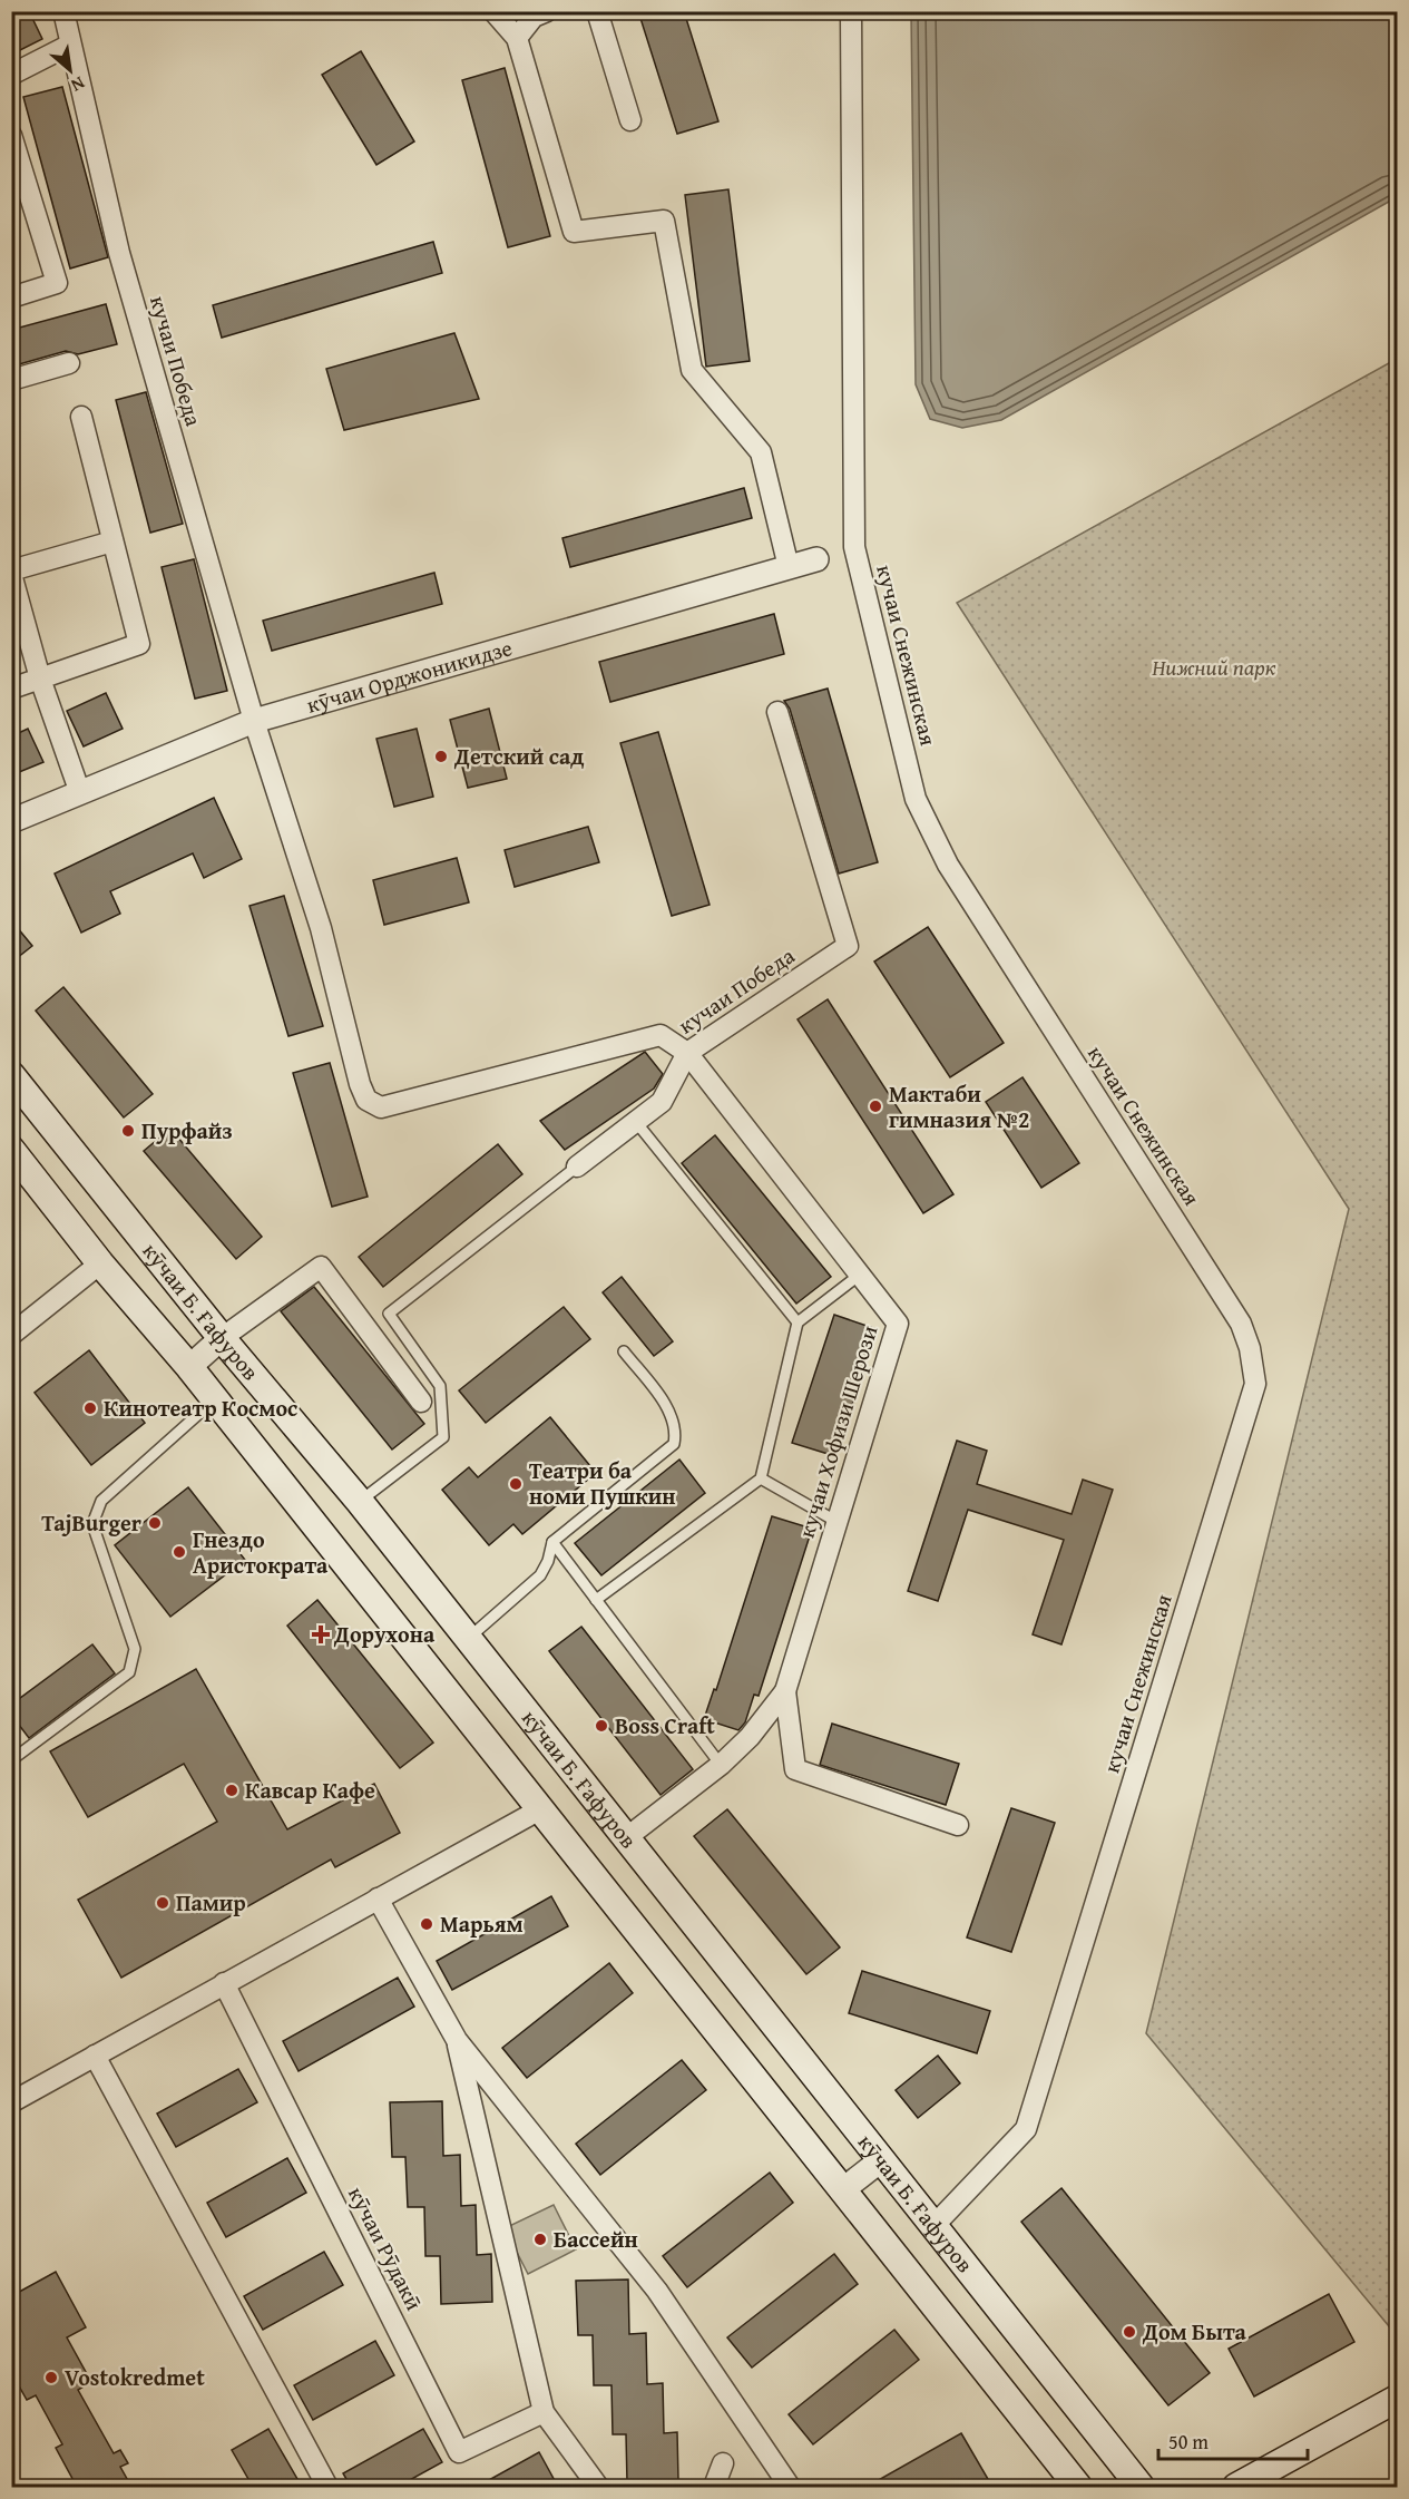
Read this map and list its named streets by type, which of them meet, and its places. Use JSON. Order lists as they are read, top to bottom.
{
  "streets": {
    "main road": ["кӯчаи Б. Ғафуров"],
    "street": [
      "кучаи Победа",
      "кучаи Снежинская",
      "кӯчаи Орджоникидзе",
      "кучаи Хофизи Шерози",
      "кӯчаи Рӯдакӣ"
    ]
  },
  "crossings": [
    ["кучаи Победа", "кӯчаи Орджоникидзе"],
    ["кучаи Победа", "кучаи Хофизи Шерози"],
    ["кучаи Снежинская", "кӯчаи Б. Ғафуров"]
  ],
  "parks": ["Нижний парк"],
  "places": {
    "other": [
      "Детский сад",
      "Мактаби гимназия №2",
      "Пурфайз",
      "Кинотеатр Космос",
      "Театри ба номи Пушкин",
      "TajBurger",
      "Гнездо Аристократа",
      "Boss Craft",
      "Кавсар Кафе",
      "Памир",
      "Марьям",
      "Бассейн",
      "Дом Быта",
      "Vostokredmet"
    ],
    "health": ["Дорухона"]
  },
  "scale_bar": "50 m",
  "north": "bottom right"
}
